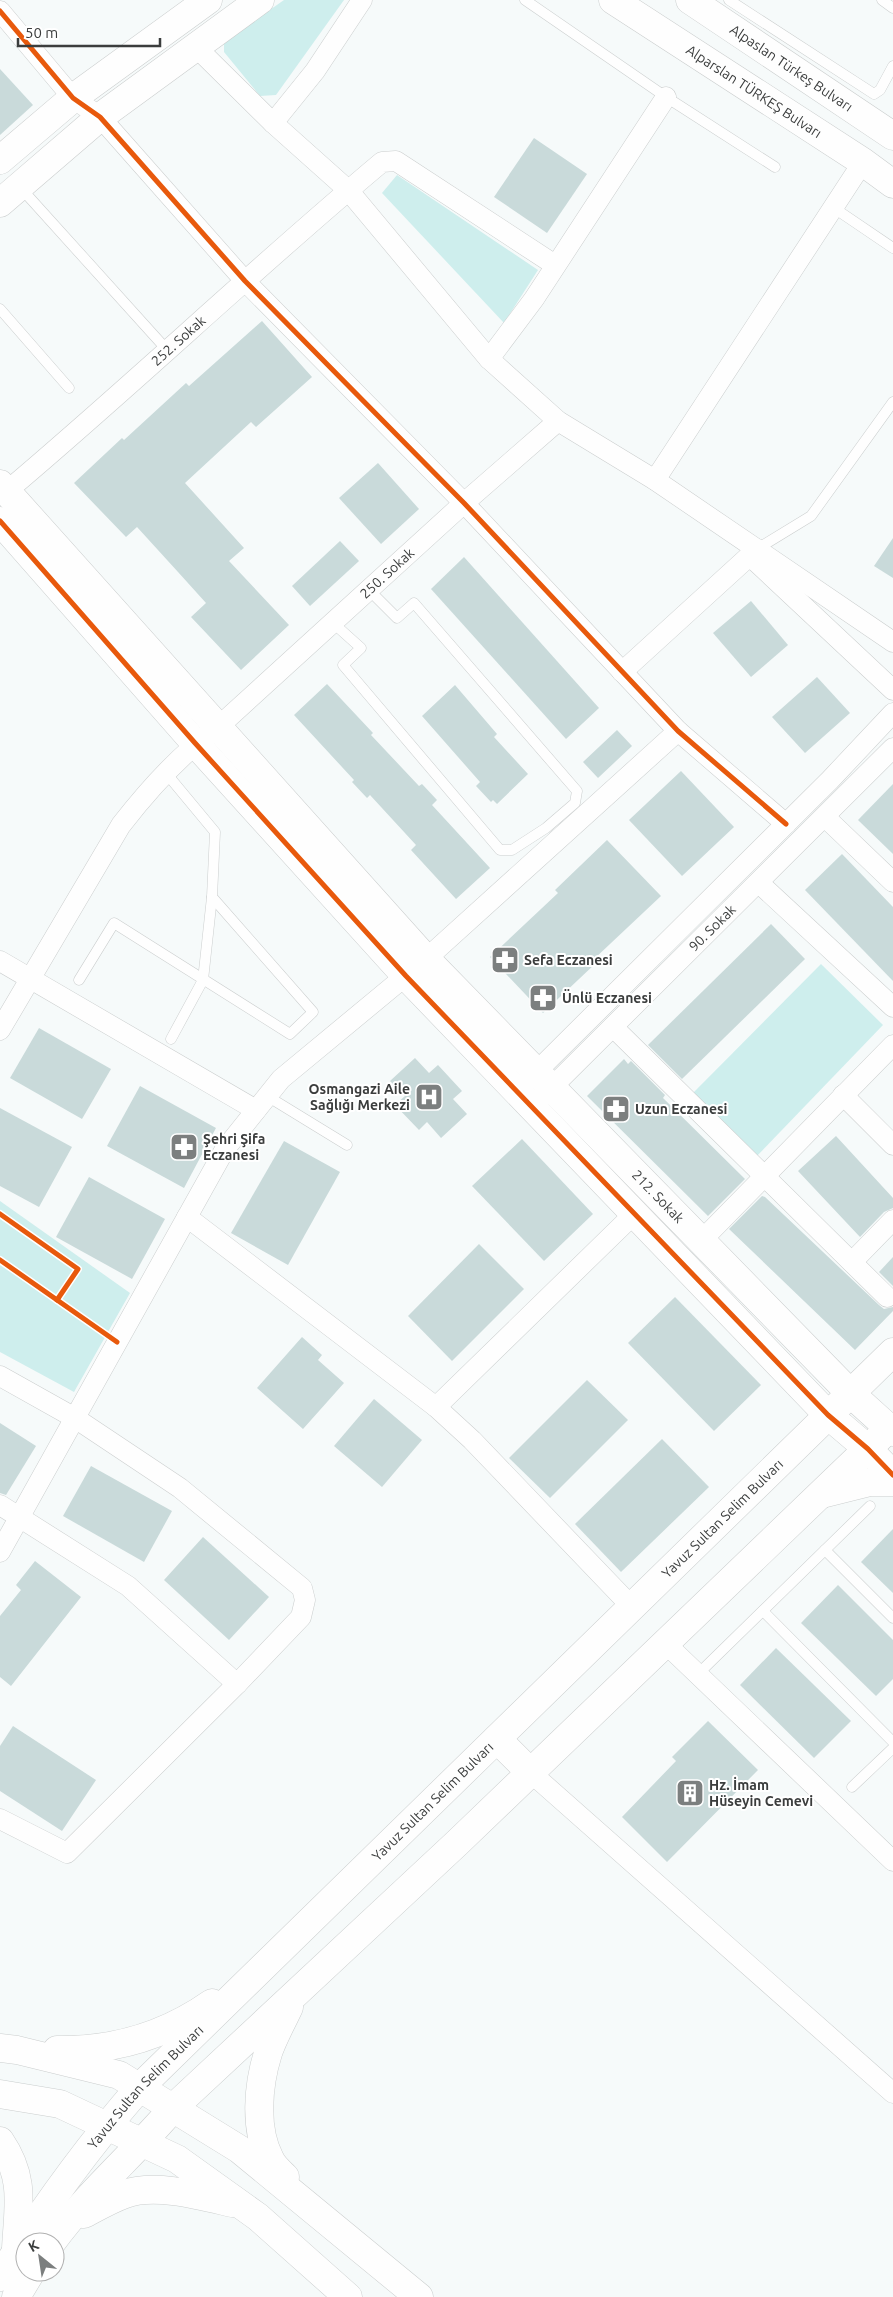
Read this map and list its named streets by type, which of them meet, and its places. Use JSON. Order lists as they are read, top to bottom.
{
  "streets": {
    "main road": [
      "Alpaslan Türkeş Bulvarı",
      "Alparslan TÜRKEŞ Bulvarı",
      "212. Sokak",
      "Yavuz Sultan Selim Bulvarı"
    ],
    "street": ["252. Sokak", "250. Sokak", "90. Sokak"]
  },
  "crossings": [
    ["90. Sokak", "212. Sokak"],
    ["212. Sokak", "Yavuz Sultan Selim Bulvarı"]
  ],
  "places": {
    "pharmacy": [
      "Sefa Eczanesi",
      "Ünlü Eczanesi",
      "Uzun Eczanesi",
      "Şehri Şifa Eczanesi"
    ],
    "hospital": ["Osmangazi Aile Sağlığı Merkezi"],
    "building": ["Hz. İmam Hüseyin Cemevi"]
  },
  "scale_bar": "50 m",
  "north": "top left"
}
